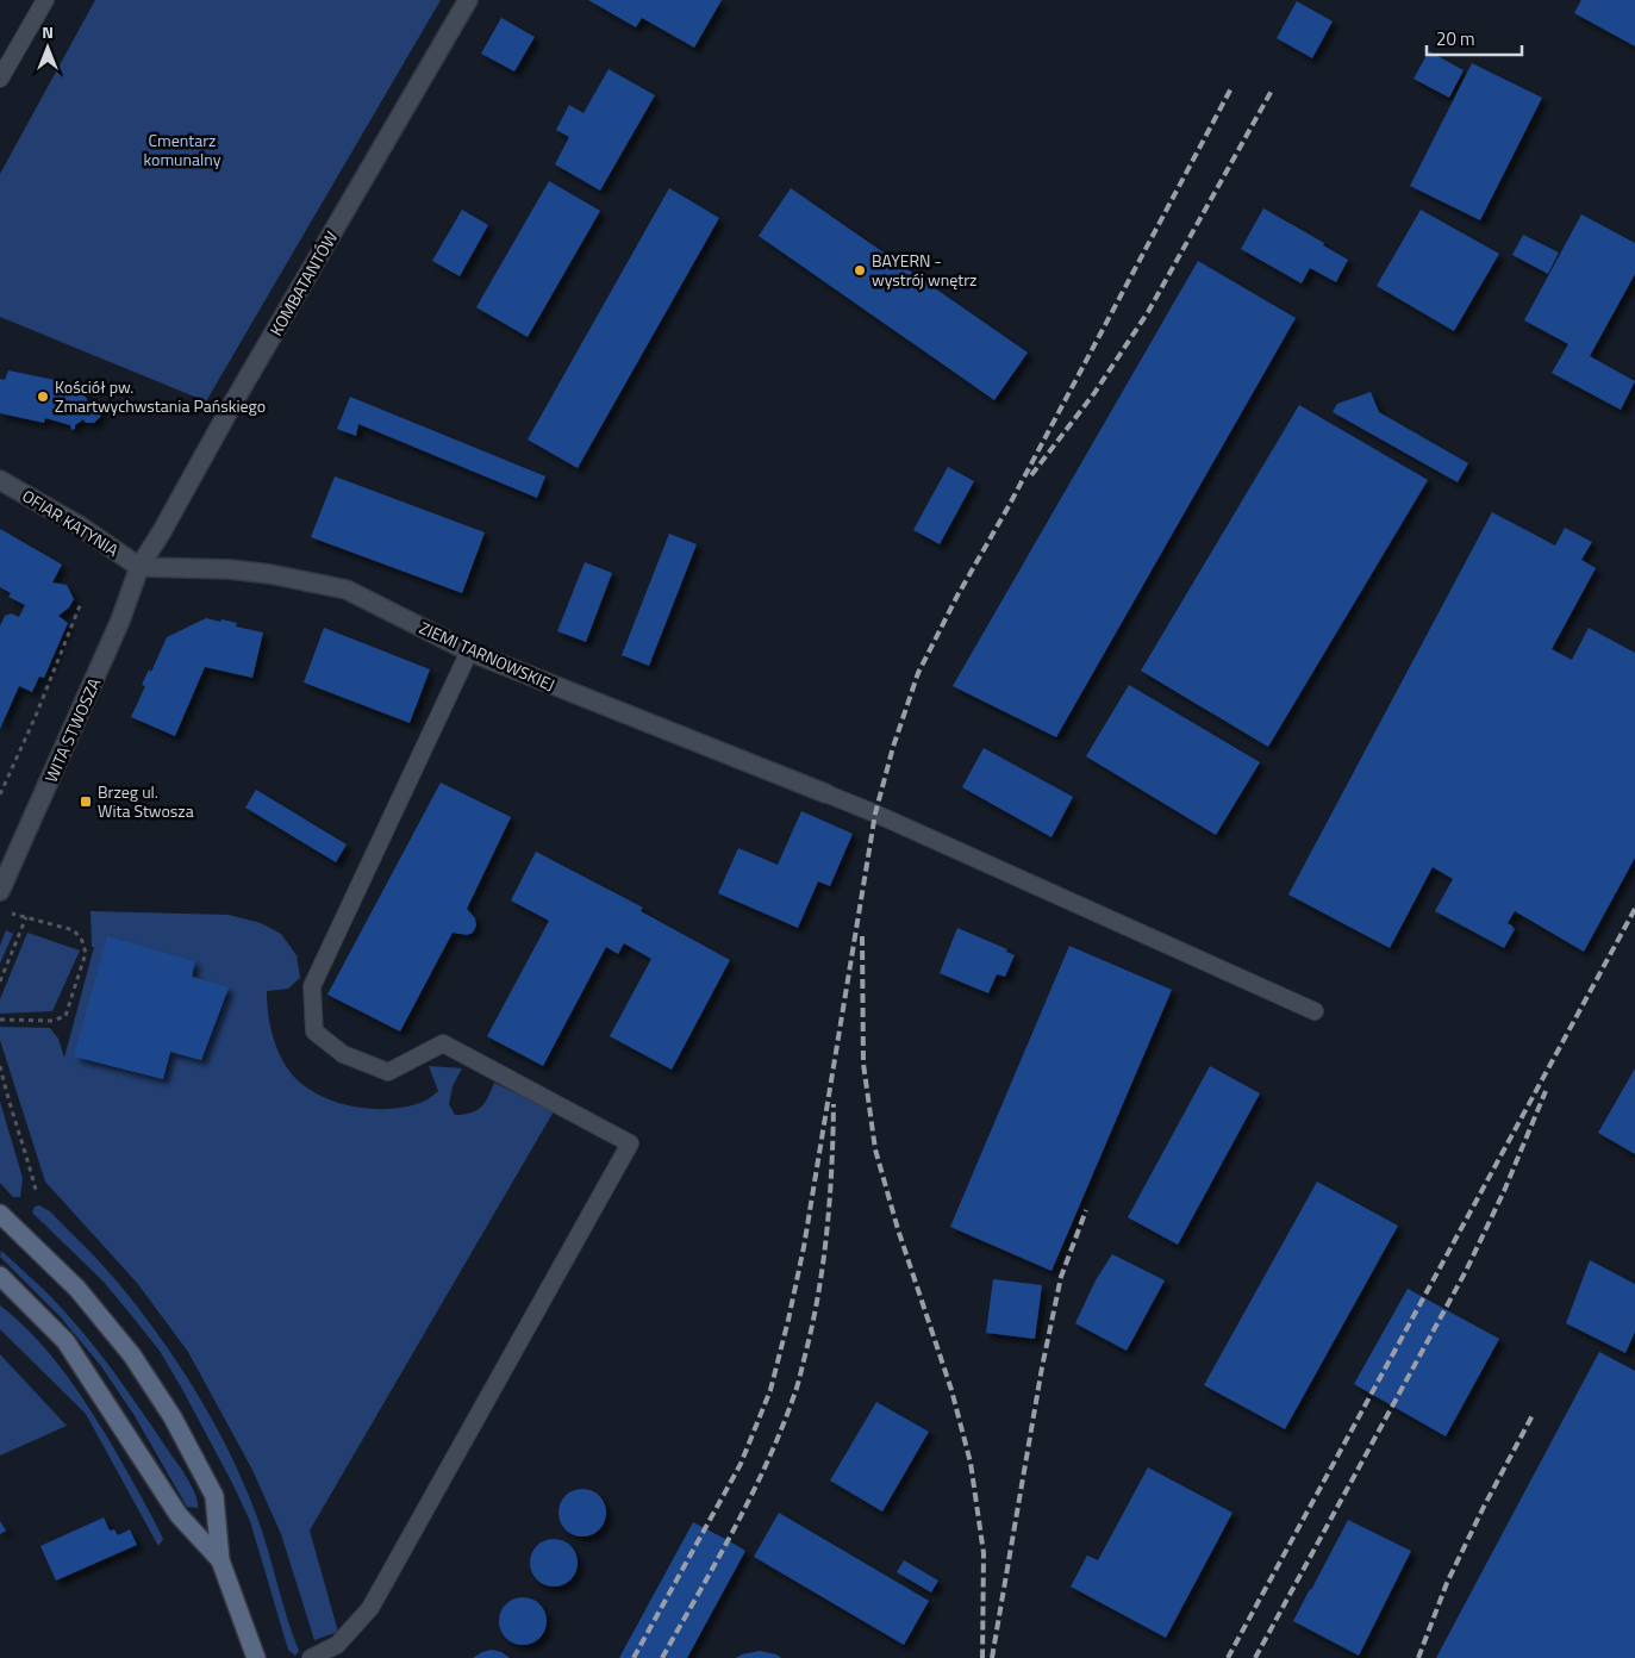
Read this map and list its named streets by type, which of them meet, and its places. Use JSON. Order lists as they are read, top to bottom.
{
  "streets": {
    "street": [
      "KOMBATANTÓW",
      "OFIAR KATYNIA",
      "ZIEMI TARNOWSKIEJ",
      "WITA STWOSZA"
    ]
  },
  "crossings": [
    ["KOMBATANTÓW", "OFIAR KATYNIA"],
    ["KOMBATANTÓW", "ZIEMI TARNOWSKIEJ"],
    ["KOMBATANTÓW", "WITA STWOSZA"],
    ["OFIAR KATYNIA", "ZIEMI TARNOWSKIEJ"],
    ["OFIAR KATYNIA", "WITA STWOSZA"],
    ["ZIEMI TARNOWSKIEJ", "WITA STWOSZA"]
  ],
  "parks": ["Cmentarz komunalny"],
  "places": {
    "other": ["BAYERN - wystrój wnętrz", "Kościół pw. Zmartwychwstania Pańskiego"],
    "transit": ["Brzeg ul. Wita Stwosza"]
  },
  "scale_bar": "20 m",
  "north": "top"
}
